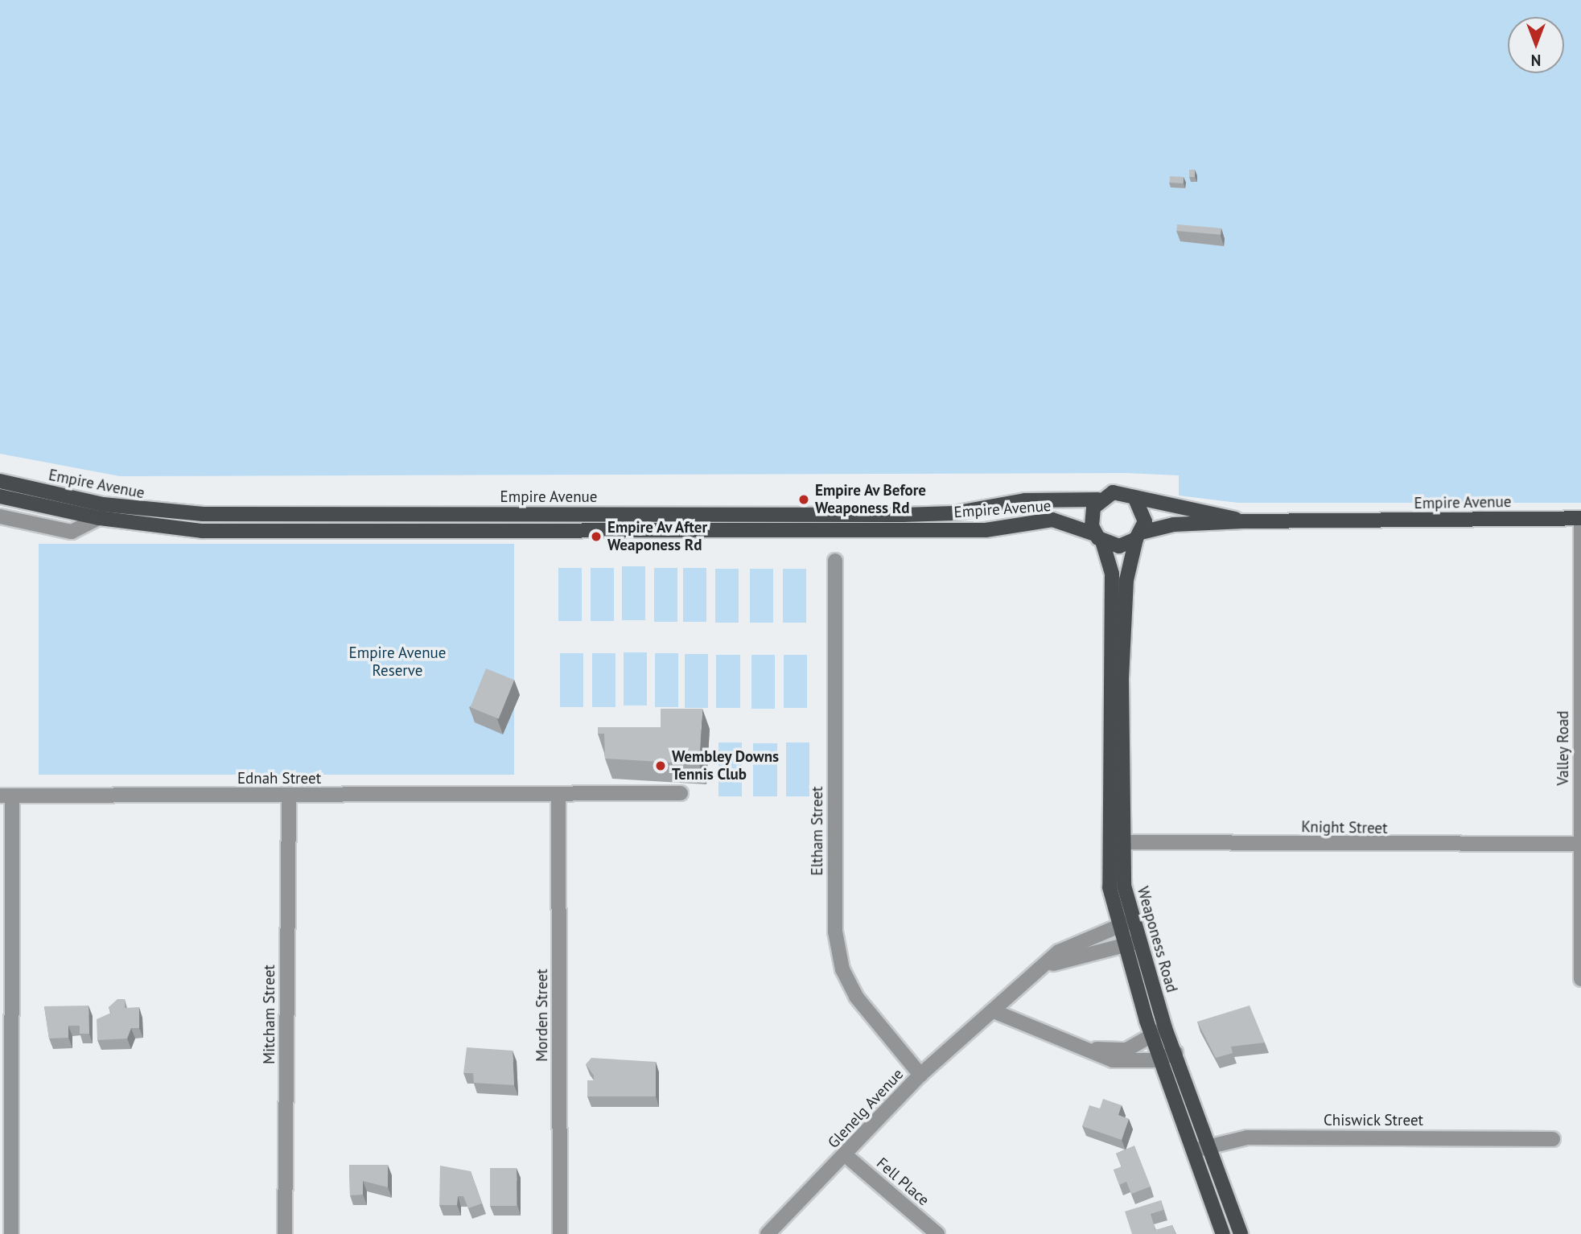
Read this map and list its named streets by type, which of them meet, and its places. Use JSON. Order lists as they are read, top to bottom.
{
  "streets": {
    "main road": ["Empire Avenue", "Weaponess Road"],
    "street": [
      "Valley Road",
      "Ednah Street",
      "Knight Street",
      "Eltham Street",
      "Mitcham Street",
      "Morden Street",
      "Glenelg Avenue",
      "Chiswick Street",
      "Fell Place"
    ]
  },
  "crossings": [
    ["Empire Avenue", "Valley Road"],
    ["Empire Avenue", "Weaponess Road"],
    ["Valley Road", "Knight Street"],
    ["Ednah Street", "Mitcham Street"],
    ["Ednah Street", "Morden Street"],
    ["Knight Street", "Weaponess Road"],
    ["Eltham Street", "Glenelg Avenue"],
    ["Weaponess Road", "Glenelg Avenue"],
    ["Weaponess Road", "Chiswick Street"],
    ["Glenelg Avenue", "Fell Place"]
  ],
  "parks": ["Empire Avenue Reserve"],
  "places": ["Empire Av Before Weaponess Rd", "Empire Av After Weaponess Rd", "Wembley Downs Tennis Club"],
  "north": "bottom"
}
